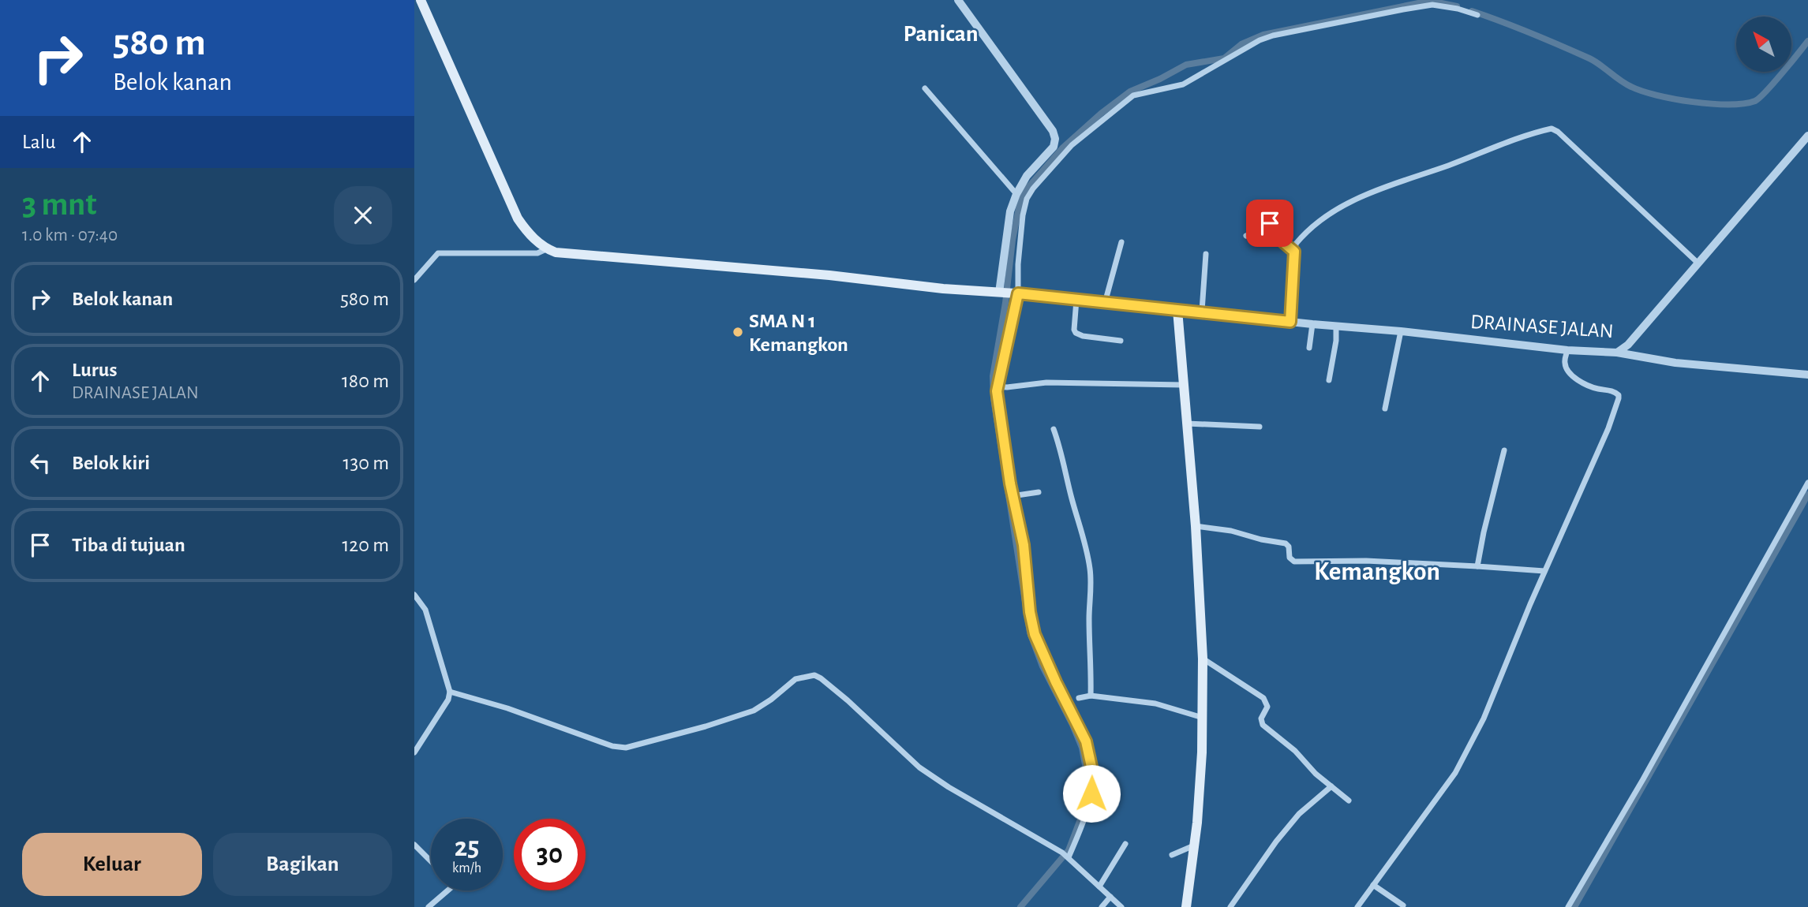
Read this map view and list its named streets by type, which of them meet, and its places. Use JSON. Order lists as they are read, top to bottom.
{
  "streets": {
    "street": ["DRAINASE JALAN"]
  },
  "districts": ["Panican", "Kemangkon"],
  "places": ["SMA N 1 Kemangkon"],
  "north": "top left",
  "page": {
    "turn": ["580 m", "Belok kanan"],
    "then": "Lalu",
    "heading": ["3 mnt", "1.0 km · 07:40"],
    "list": [
      {
        "name": "Belok kanan",
        "value": "580 m"
      },
      {
        "name": "Lurus",
        "note": "DRAINASE JALAN",
        "value": "180 m"
      },
      {
        "name": "Belok kiri",
        "value": "130 m"
      },
      {
        "name": "Tiba di tujuan",
        "value": "120 m"
      }
    ],
    "speed": "25 km/h",
    "limit": "30",
    "buttons": ["Keluar", "Bagikan"]
  }
}
